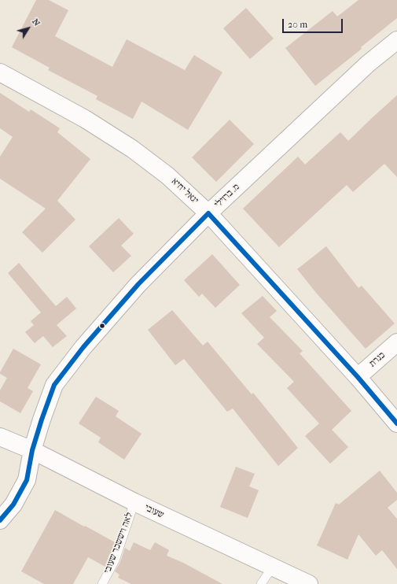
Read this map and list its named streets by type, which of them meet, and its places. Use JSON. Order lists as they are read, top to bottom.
{
  "streets": {
    "street": [
      "יגאל יחיא",
      "מ. ברזילי",
      "כנרת",
      "שעובי"
    ],
    "lane": ["לאה ויששכר שעובי"]
  },
  "crossings": [
    ["יגאל יחיא", "מ. ברזילי"],
    ["יגאל יחיא", "כנרת"],
    ["מ. ברזילי", "שעובי"],
    ["שעובי", "לאה ויששכר שעובי"]
  ],
  "scale_bar": "20 m",
  "north": "top right"
}
